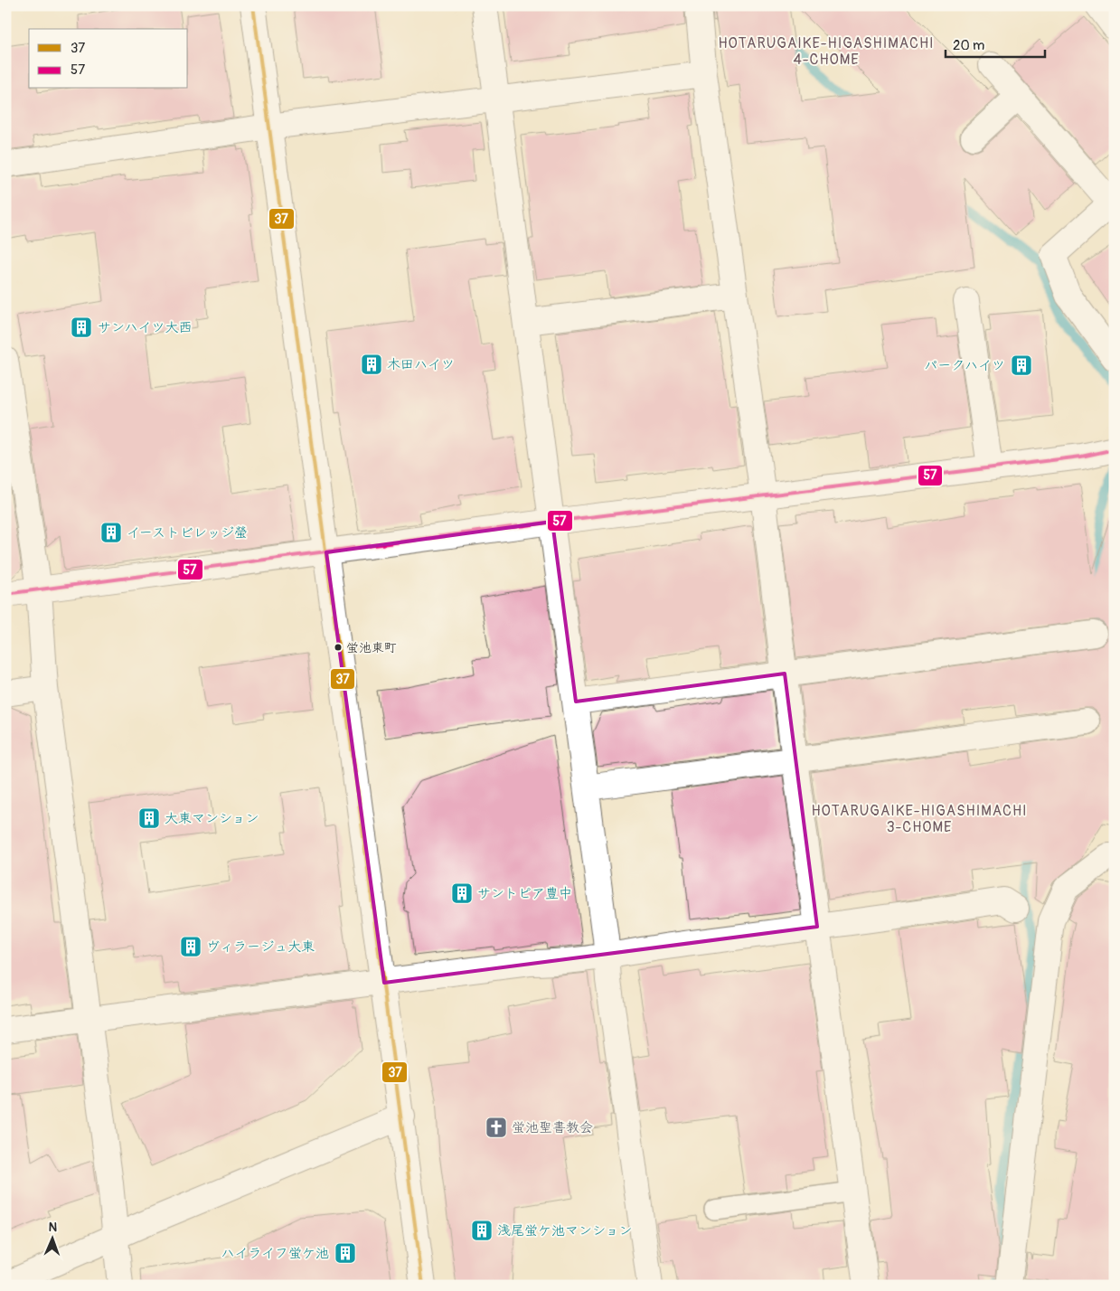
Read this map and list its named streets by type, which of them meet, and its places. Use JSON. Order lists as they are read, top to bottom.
{
  "districts": ["HOTARUGAIKE-HIGASHIMACHI 4-CHOME", "HOTARUGAIKE-HIGASHIMACHI 3-CHOME"],
  "places": {
    "building": [
      "サンハイツ大西",
      "木田ハイツ",
      "パークハイツ",
      "イーストビレッジ螢",
      "大東マンション",
      "サントピア豊中",
      "ヴィラージュ大東",
      "浅尾蛍ケ池マンション",
      "ハイライフ蛍ケ池"
    ],
    "other": ["蛍池東町"],
    "church": ["蛍池聖書教会"]
  },
  "lines": ["transit line 37", "transit line 57"],
  "legend": ["37", "57"],
  "scale_bar": "20 m",
  "north": "top"
}
